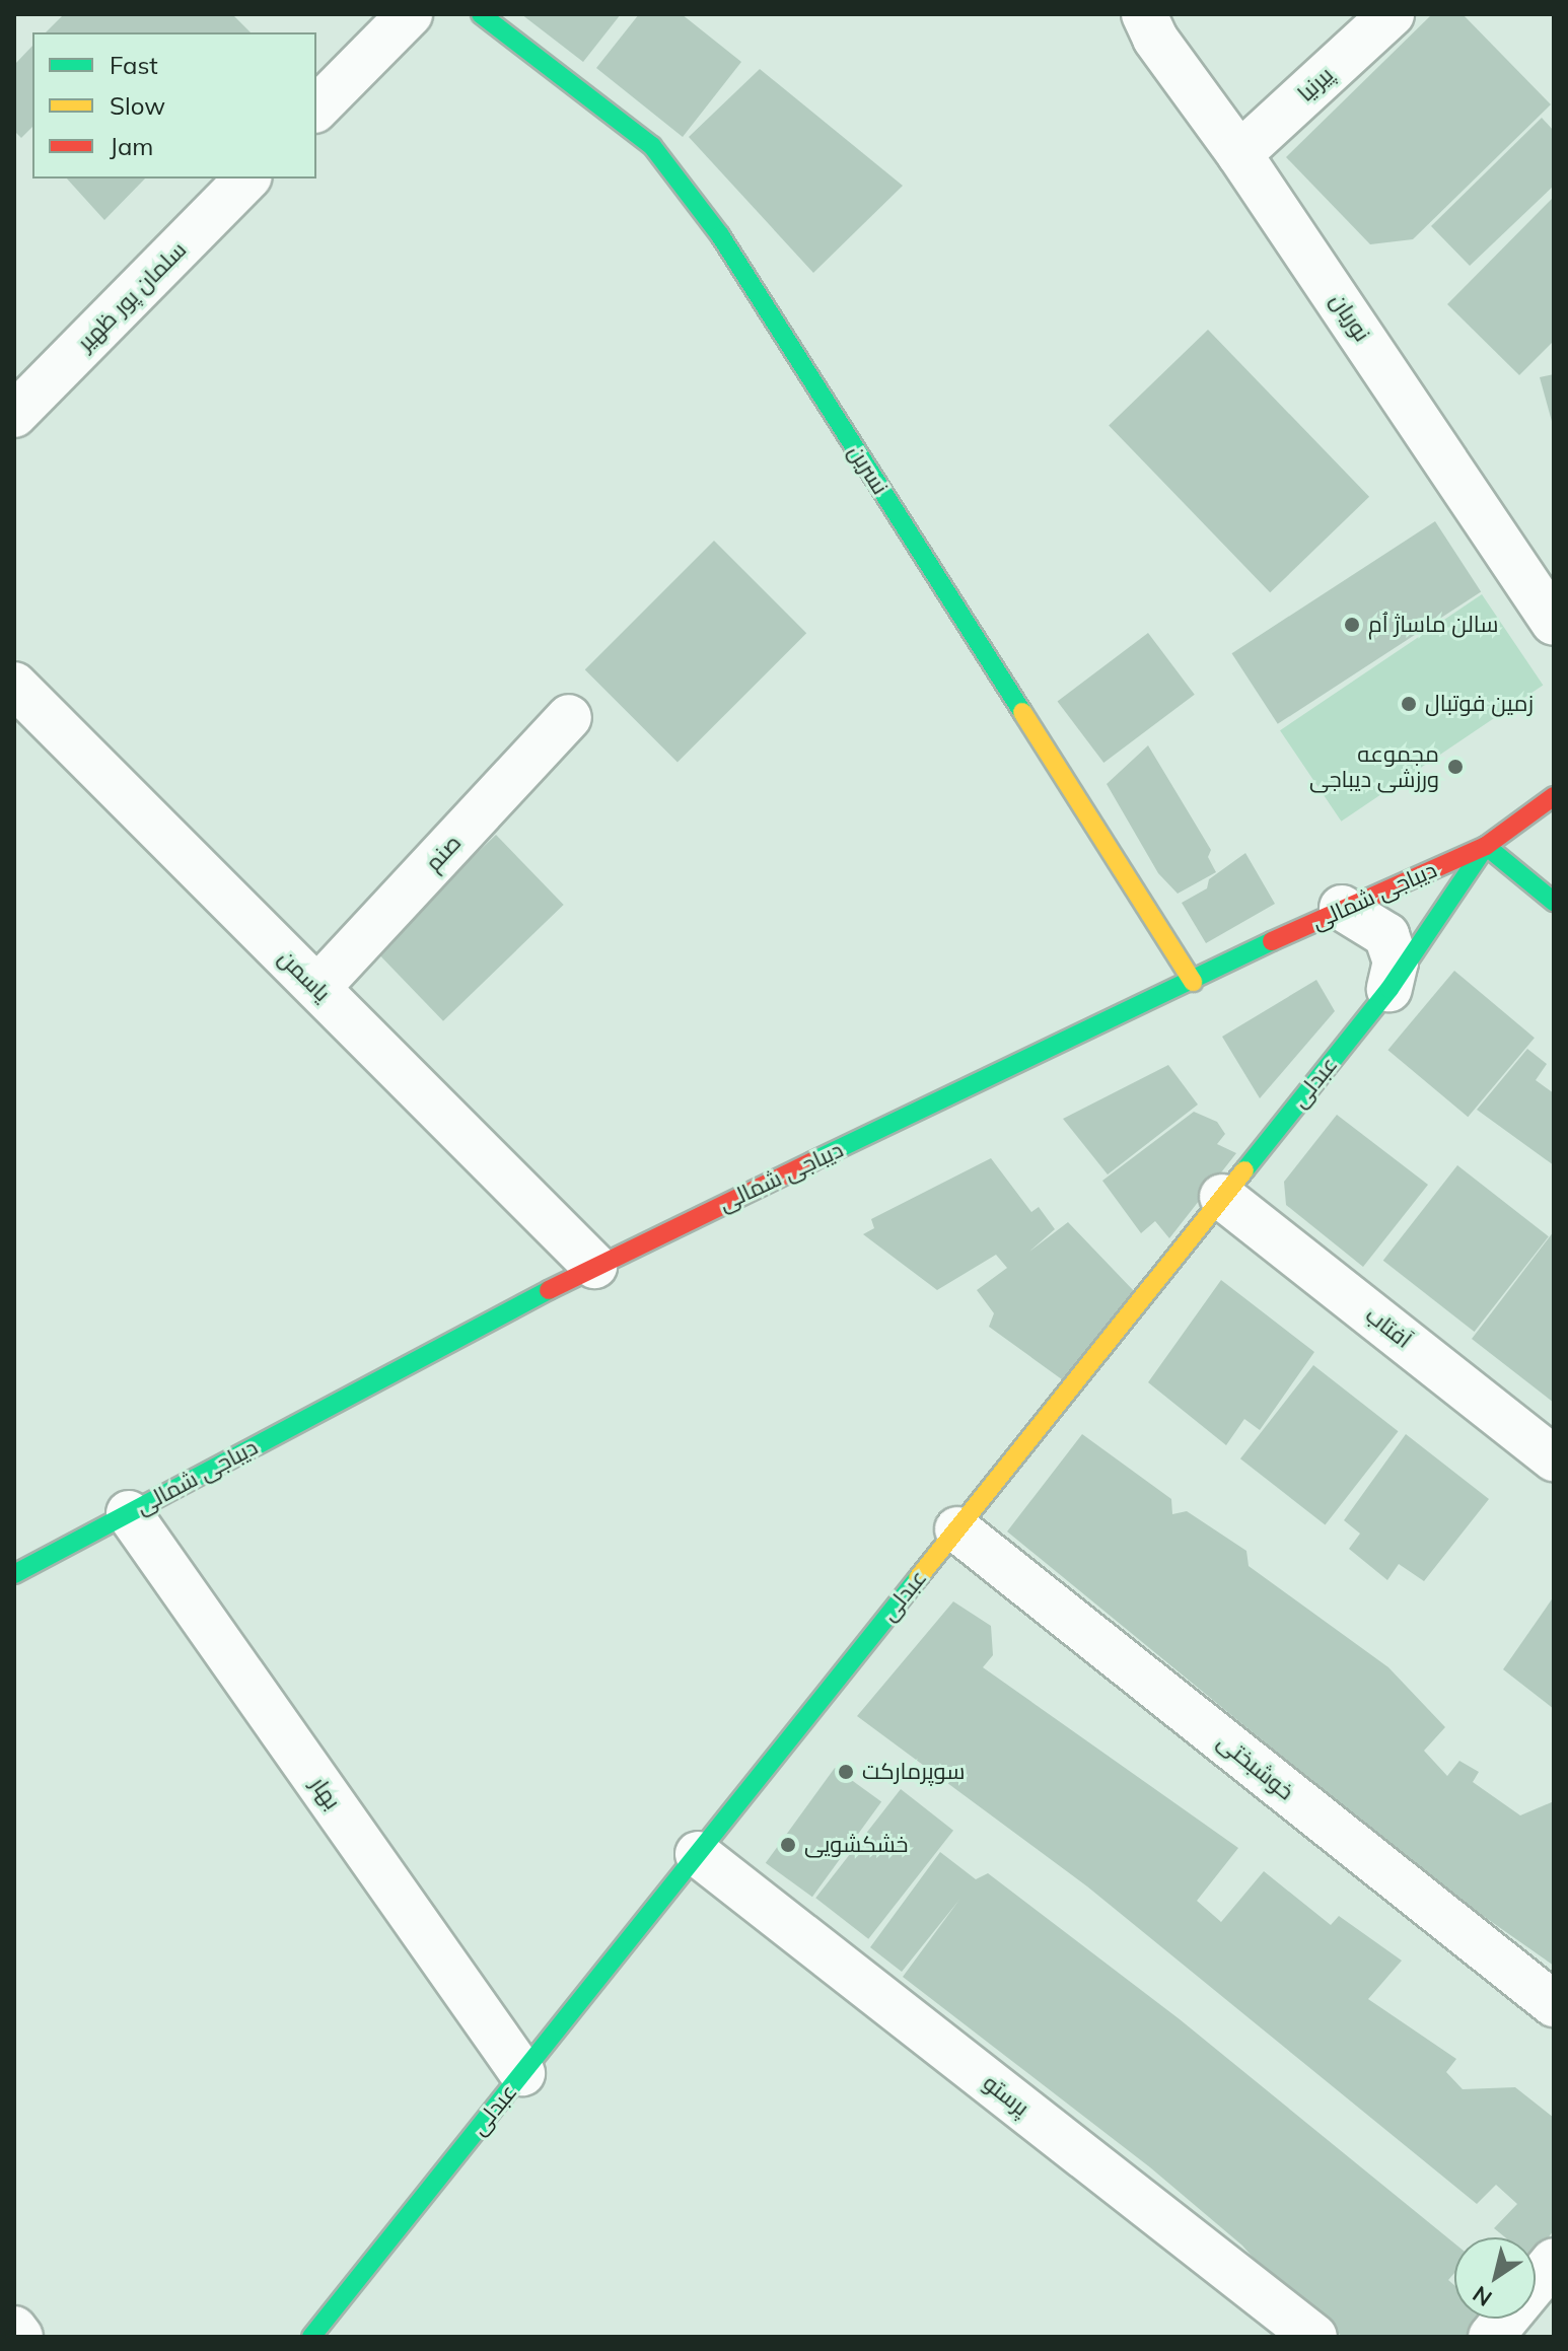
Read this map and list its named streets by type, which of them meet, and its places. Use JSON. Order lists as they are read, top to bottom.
{
  "streets": {
    "street": [
      "پیرنیا",
      "سلمان پور ظهیر",
      "نوریان",
      "نسرین",
      "صنم",
      "دیباجی شمالی",
      "یاسمن",
      "عبدلی",
      "آفتاب",
      "خوشبختی",
      "بهار",
      "پرستو"
    ]
  },
  "crossings": [
    ["پیرنیا", "نوریان"],
    ["نسرین", "دیباجی شمالی"],
    ["صنم", "یاسمن"],
    ["دیباجی شمالی", "یاسمن"],
    ["دیباجی شمالی", "عبدلی"],
    ["دیباجی شمالی", "بهار"],
    ["عبدلی", "آفتاب"],
    ["عبدلی", "خوشبختی"],
    ["عبدلی", "بهار"],
    ["عبدلی", "پرستو"]
  ],
  "places": [
    "سالن ماساژ اُم",
    "زمین فوتبال",
    "مجموعه ورزشی دیباجی",
    "سوپرمارکت",
    "خشکشویی"
  ],
  "legend": ["Fast", "Slow", "Jam"],
  "north": "bottom left"
}
